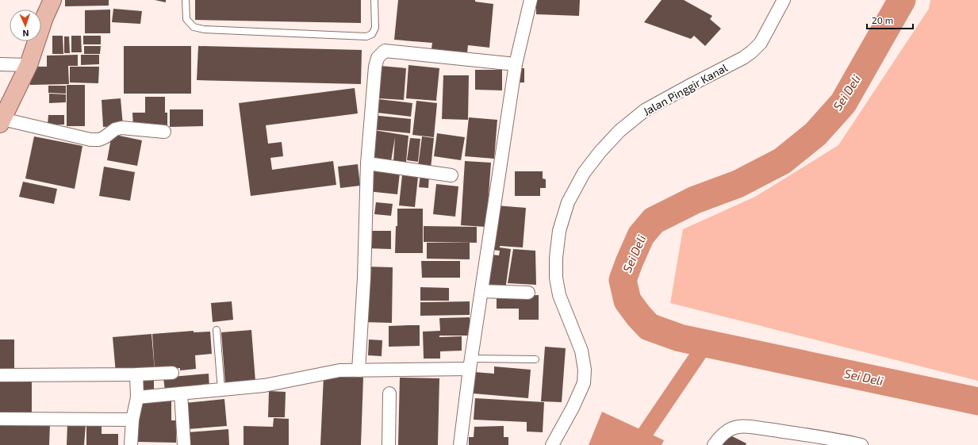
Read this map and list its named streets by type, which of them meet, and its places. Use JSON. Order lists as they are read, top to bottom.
{
  "streets": {
    "street": ["Jalan Pinggir Kanal"]
  },
  "water": ["Sei Deli"],
  "scale_bar": "20 m",
  "north": "bottom"
}
